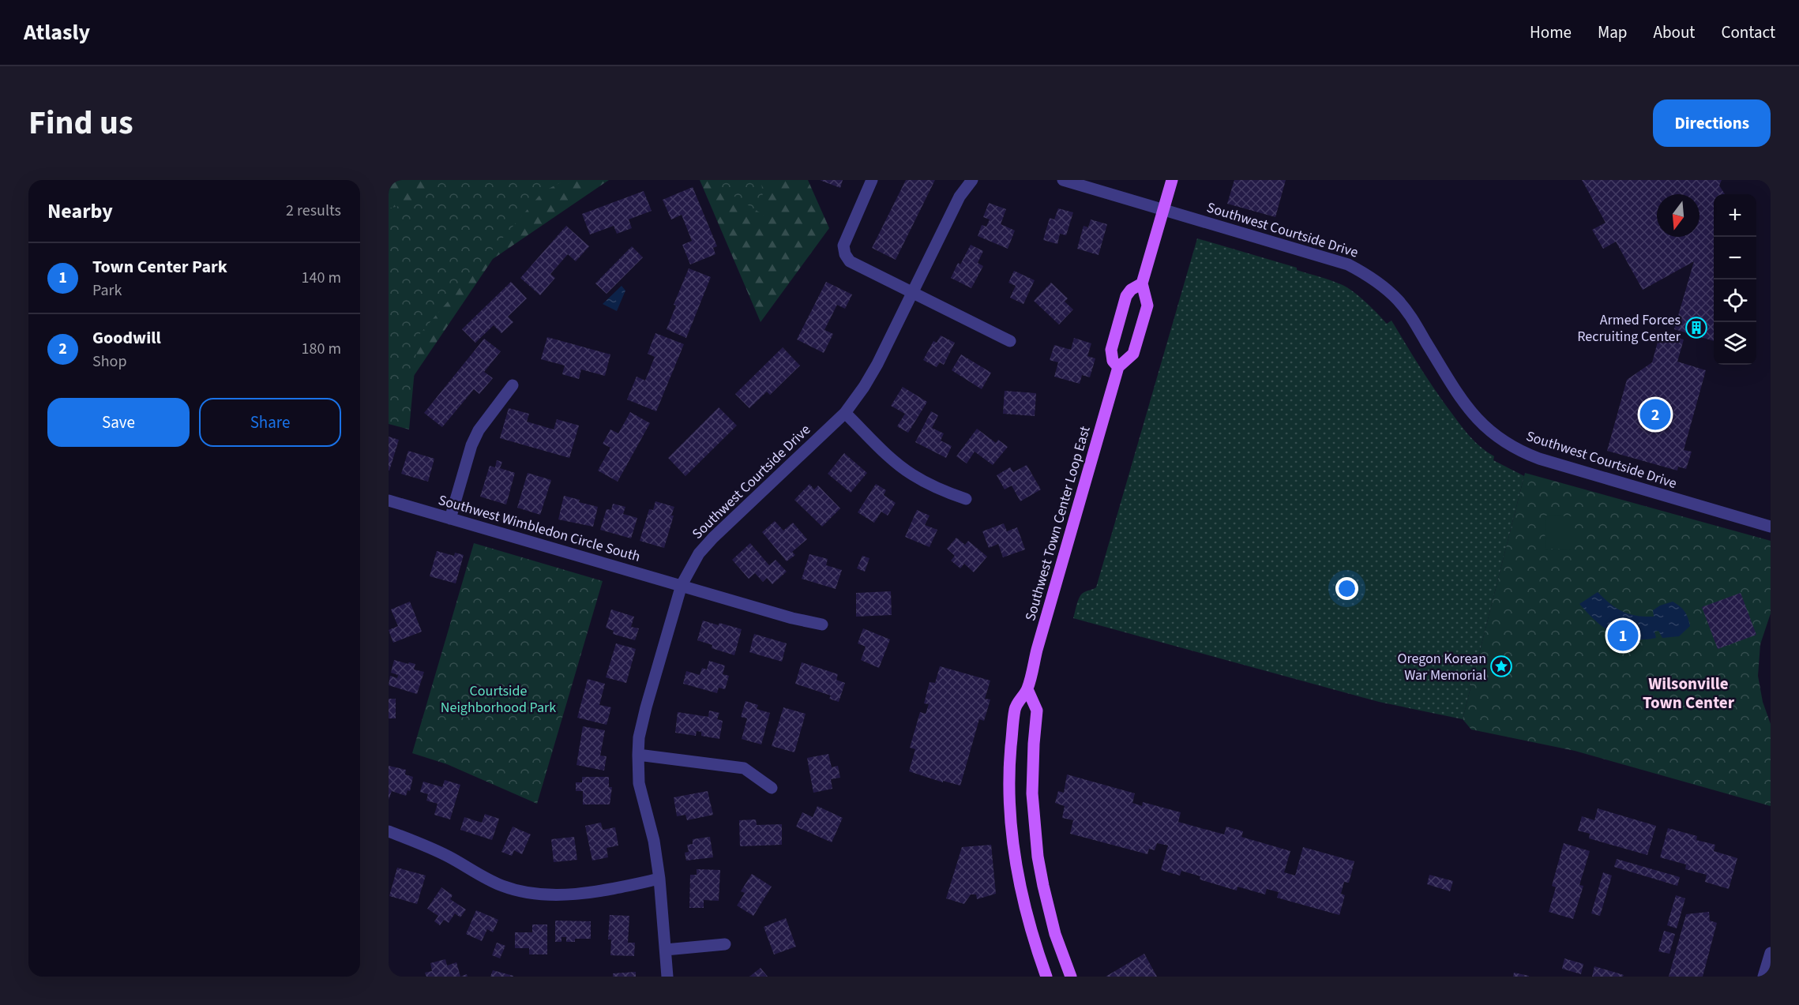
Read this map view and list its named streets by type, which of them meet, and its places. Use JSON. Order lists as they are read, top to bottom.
{
  "streets": {
    "main road": ["Southwest Town Center Loop East"],
    "street": ["Southwest Courtside Drive", "Southwest Wimbledon Circle South"]
  },
  "crossings": [
    ["Southwest Courtside Drive", "Southwest Town Center Loop East"],
    ["Southwest Courtside Drive", "Southwest Wimbledon Circle South"]
  ],
  "districts": ["Wilsonville Town Center"],
  "parks": ["Courtside Neighborhood Park"],
  "places": {
    "building": ["Armed Forces Recruiting Center"],
    "place": ["Oregon Korean War Memorial"]
  },
  "north": "bottom",
  "page": {
    "header": "Atlasly",
    "nav": [
      "Home",
      "Map",
      "About",
      "Contact"
    ],
    "title": "Find us",
    "buttons": [
      "Directions",
      ["Save", "Share"]
    ],
    "heading": ["Nearby", "2 results"],
    "map_buttons": ["+", "−"],
    "list": [
      {
        "mark": "1",
        "name": "Town Center Park",
        "note": "Park",
        "value": "140 m"
      },
      {
        "mark": "2",
        "name": "Goodwill",
        "note": "Shop",
        "value": "180 m"
      }
    ],
    "pins": ["2", "1"]
  }
}
